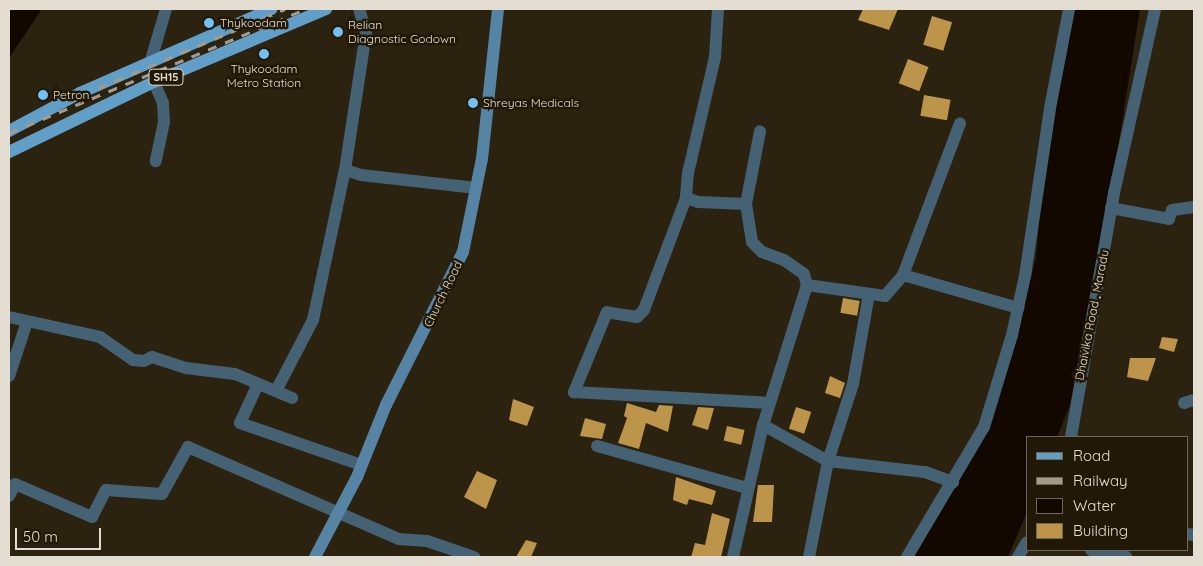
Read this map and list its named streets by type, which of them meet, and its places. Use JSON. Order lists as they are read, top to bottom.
{
  "streets": {
    "main road": ["SH15"],
    "street": ["Church Road", "Dhaivika Road , Maradu"]
  },
  "places": [
    "Thykoodam",
    "Relian Diagnostic Godown",
    "Thykoodam Metro Station",
    "Petron",
    "Shreyas Medicals"
  ],
  "legend": [
    "Road",
    "Railway",
    "Water",
    "Building"
  ],
  "scale_bar": "50 m"
}
